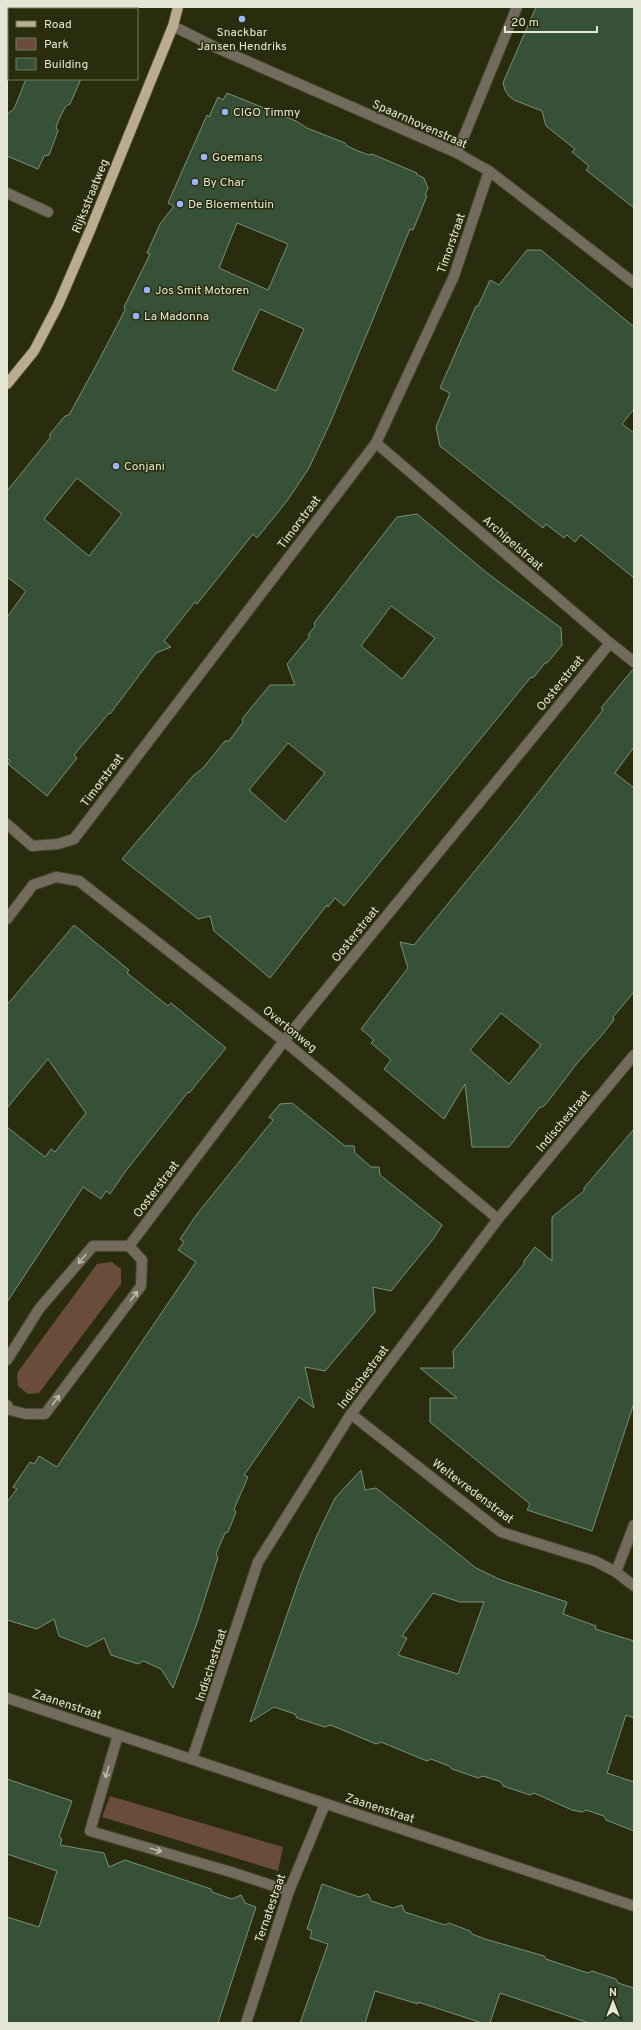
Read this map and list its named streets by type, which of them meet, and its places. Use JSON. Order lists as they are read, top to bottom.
{
  "streets": {
    "main road": ["Rijksstraatweg"],
    "street": [
      "Spaarnhovenstraat",
      "Timorstraat",
      "Archipelstraat",
      "Oosterstraat",
      "Overtonweg",
      "Indischestraat",
      "Weltevredenstraat",
      "Zaanenstraat",
      "Ternatestraat"
    ]
  },
  "crossings": [
    ["Spaarnhovenstraat", "Rijksstraatweg"],
    ["Spaarnhovenstraat", "Timorstraat"],
    ["Timorstraat", "Archipelstraat"],
    ["Archipelstraat", "Oosterstraat"],
    ["Oosterstraat", "Overtonweg"],
    ["Overtonweg", "Indischestraat"],
    ["Indischestraat", "Weltevredenstraat"],
    ["Indischestraat", "Zaanenstraat"],
    ["Zaanenstraat", "Ternatestraat"]
  ],
  "places": [
    "Snackbar Jansen Hendriks",
    "CIGO Timmy",
    "Goemans",
    "By Char",
    "De Bloementuin",
    "Jos Smit Motoren",
    "La Madonna",
    "Conjani"
  ],
  "legend": ["Road", "Park", "Building"],
  "scale_bar": "20 m",
  "north": "top"
}
